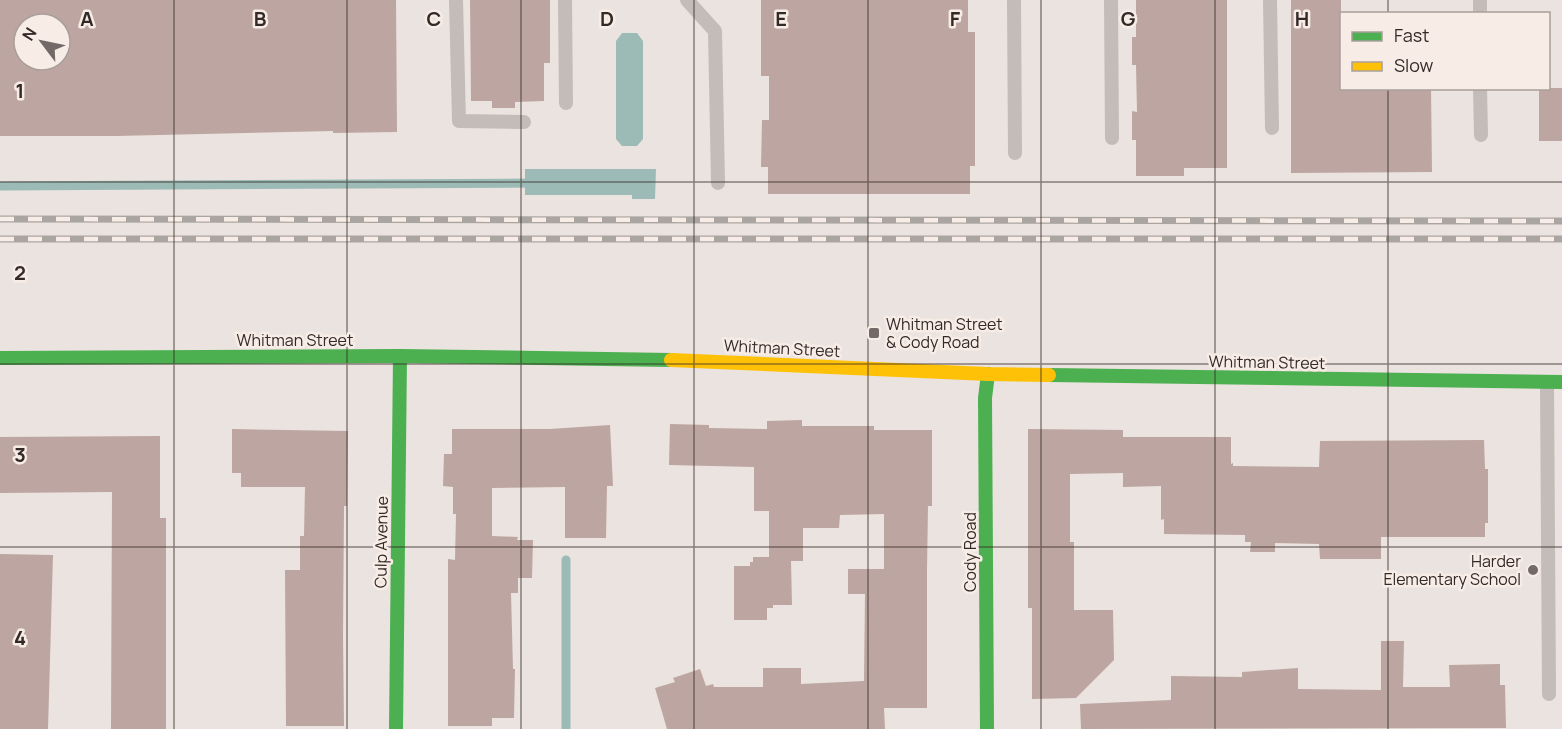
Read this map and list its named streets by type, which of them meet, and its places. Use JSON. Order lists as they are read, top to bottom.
{
  "streets": {
    "street": ["Whitman Street", "Culp Avenue", "Cody Road"]
  },
  "crossings": [
    ["Whitman Street", "Culp Avenue"],
    ["Whitman Street", "Cody Road"]
  ],
  "places": {
    "transit": ["Whitman Street & Cody Road"],
    "other": ["Harder Elementary School"]
  },
  "legend": ["Fast", "Slow"],
  "north": "top left",
  "grid": {
    "columns": [
      "A",
      "B",
      "C",
      "D",
      "E",
      "F",
      "G",
      "H"
    ],
    "rows": [
      "1",
      "2",
      "3",
      "4"
    ]
  }
}
